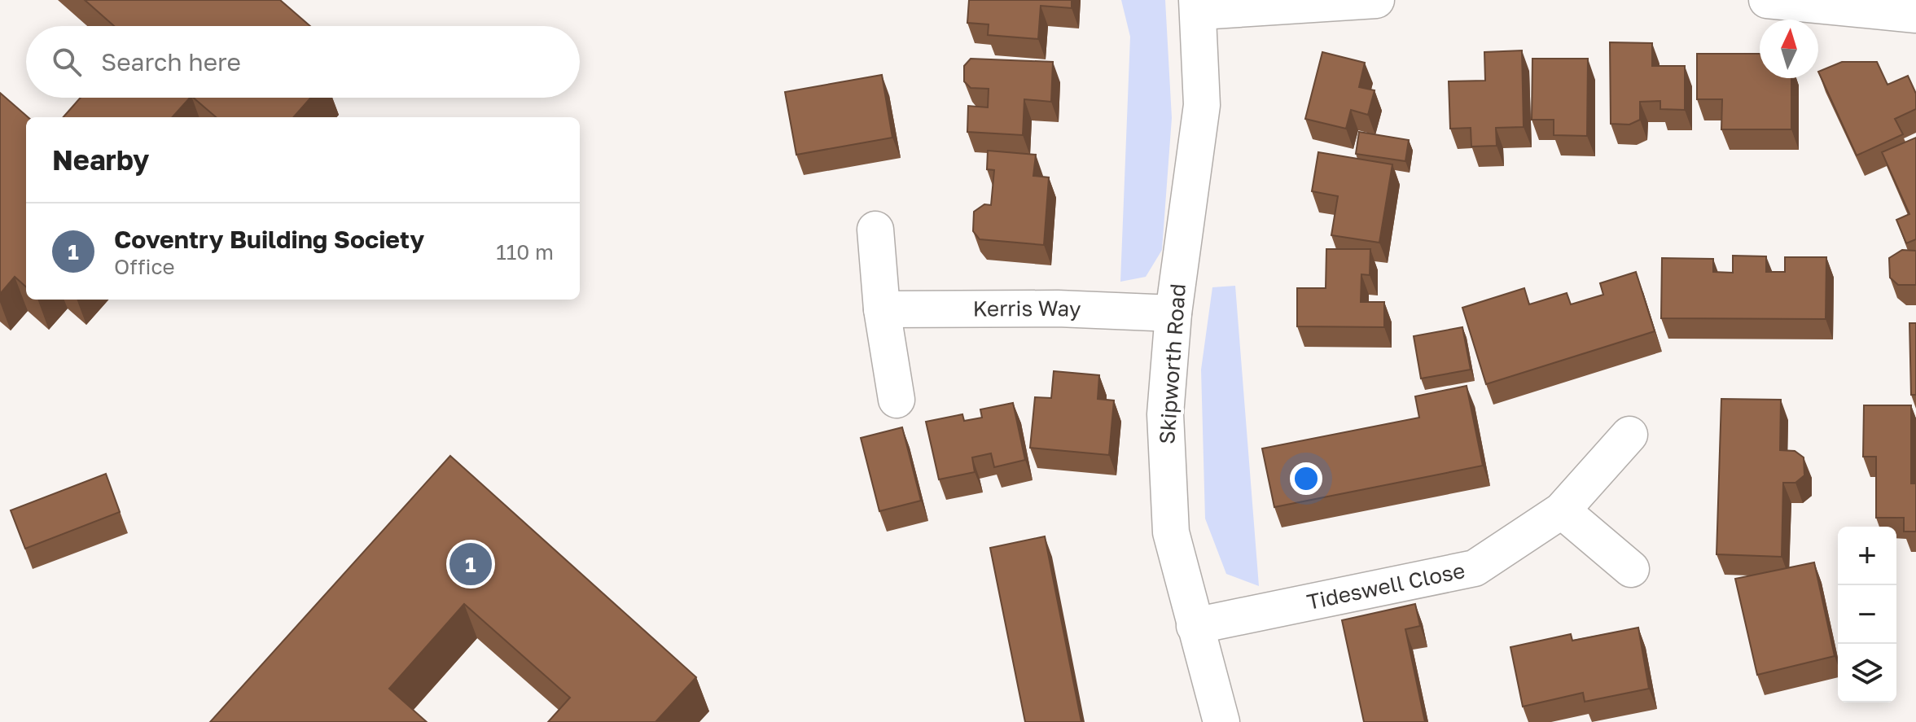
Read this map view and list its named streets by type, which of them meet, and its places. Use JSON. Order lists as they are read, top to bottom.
{
  "streets": {
    "street": ["Kerris Way", "Skipworth Road", "Tideswell Close"]
  },
  "crossings": [
    ["Kerris Way", "Skipworth Road"],
    ["Skipworth Road", "Tideswell Close"]
  ],
  "north": "top",
  "page": {
    "search": "Search here",
    "heading": "Nearby",
    "list": [
      {
        "mark": "1",
        "name": "Coventry Building Society",
        "note": "Office",
        "value": "110 m"
      }
    ],
    "map_buttons": ["+", "−"],
    "pins": "1"
  }
}
